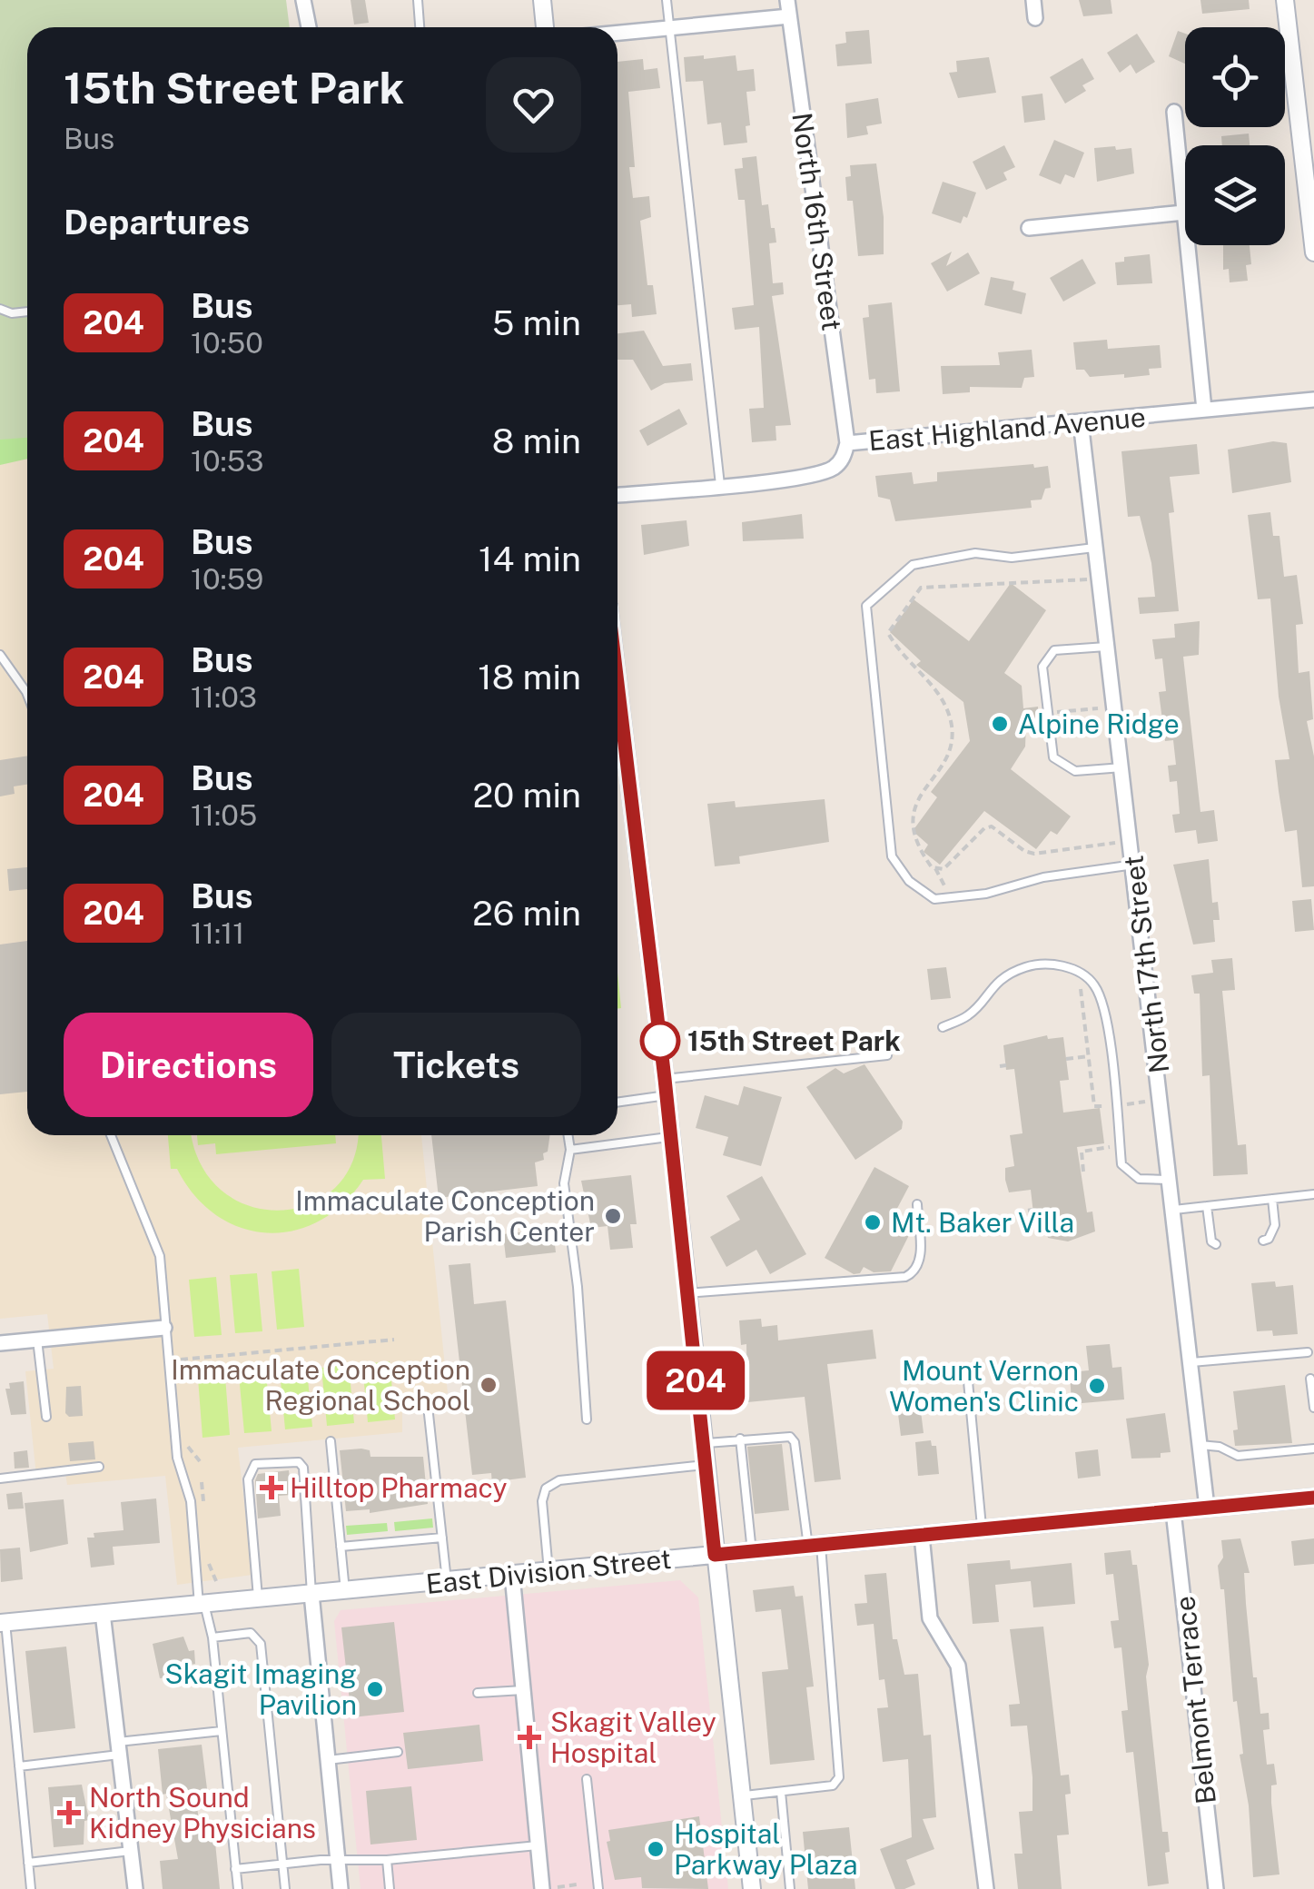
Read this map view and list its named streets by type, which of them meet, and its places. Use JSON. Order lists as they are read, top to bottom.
{
  "streets": {
    "street": [
      "North 16th Street",
      "East Highland Avenue",
      "North 17th Street",
      "East Division Street",
      "Belmont Terrace"
    ]
  },
  "crossings": [
    ["North 16th Street", "East Highland Avenue"],
    ["East Highland Avenue", "North 17th Street"],
    ["North 17th Street", "East Division Street"],
    ["East Division Street", "Belmont Terrace"]
  ],
  "places": {
    "other": [
      "Alpine Ridge",
      "15th Street Park",
      "Immaculate Conception Parish Center",
      "Mt. Baker Villa",
      "Immaculate Conception Regional School",
      "Mount Vernon Women's Clinic",
      "Skagit Imaging Pavilion",
      "Hospital Parkway Plaza"
    ],
    "health": ["Hilltop Pharmacy", "Skagit Valley Hospital", "North Sound Kidney Physicians"]
  },
  "lines": ["bus line 204"],
  "page": {
    "on_map": "204",
    "heading": [
      ["15th Street Park", "Bus"],
      "Departures"
    ],
    "list": [
      {
        "mark": "204",
        "name": "Bus",
        "note": "10:50",
        "value": "5 min"
      },
      {
        "mark": "204",
        "name": "Bus",
        "note": "10:53",
        "value": "8 min"
      },
      {
        "mark": "204",
        "name": "Bus",
        "note": "10:59",
        "value": "14 min"
      },
      {
        "mark": "204",
        "name": "Bus",
        "note": "11:03",
        "value": "18 min"
      },
      {
        "mark": "204",
        "name": "Bus",
        "note": "11:05",
        "value": "20 min"
      },
      {
        "mark": "204",
        "name": "Bus",
        "note": "11:11",
        "value": "26 min"
      }
    ],
    "buttons": ["Directions", "Tickets"]
  }
}
